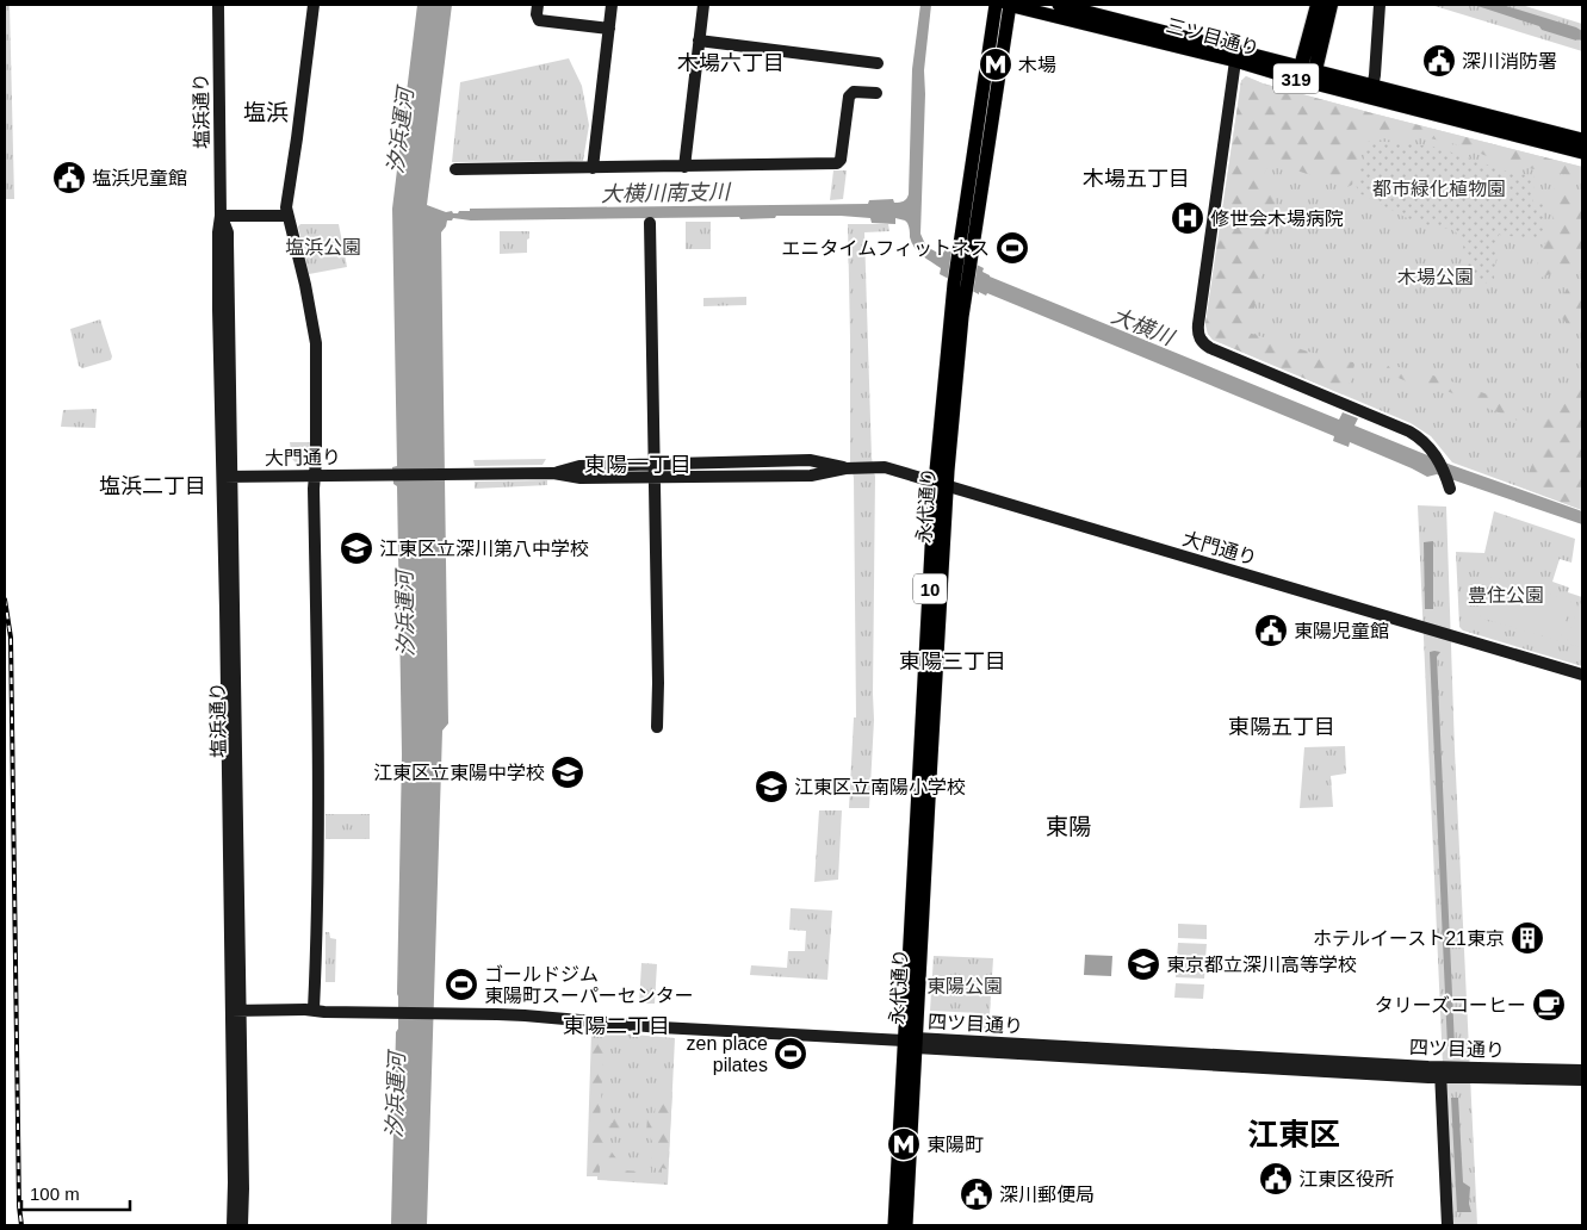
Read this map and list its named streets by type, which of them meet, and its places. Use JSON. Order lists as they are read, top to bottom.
{
  "streets": {
    "main road": [
      "三ツ目通り",
      "319",
      "永代通り",
      "10"
    ],
    "street": ["塩浜通り", "大門通り", "四ツ目通り"]
  },
  "crossings": [
    ["三ツ目通り", "永代通り"],
    ["塩浜通り", "大門通り"],
    ["塩浜通り", "四ツ目通り"],
    ["大門通り", "永代通り"],
    ["永代通り", "四ツ目通り"]
  ],
  "districts": [
    "木場六丁目",
    "塩浜",
    "木場五丁目",
    "東陽一丁目",
    "塩浜二丁目",
    "東陽三丁目",
    "東陽五丁目",
    "東陽",
    "東陽二丁目",
    "江東区"
  ],
  "water": ["汐浜運河", "大横川南支川", "大横川"],
  "parks": [
    "都市緑化植物園",
    "塩浜公園",
    "木場公園",
    "豊住公園",
    "東陽公園"
  ],
  "places": {
    "public building": [
      "深川消防署",
      "塩浜児童館",
      "東陽児童館",
      "江東区役所",
      "深川郵便局"
    ],
    "metro station": ["木場", "東陽町"],
    "hospital": ["修世会木場病院"],
    "sports": ["エニタイムフィットネス", "ゴールドジム 東陽町スーパーセンター", "zen place pilates"],
    "school or university": [
      "江東区立深川第八中学校",
      "江東区立東陽中学校",
      "江東区立南陽小学校",
      "東京都立深川高等学校"
    ],
    "building": ["ホテルイースト21東京"],
    "cafe": ["タリーズコーヒー"]
  },
  "scale_bar": "100 m"
}
